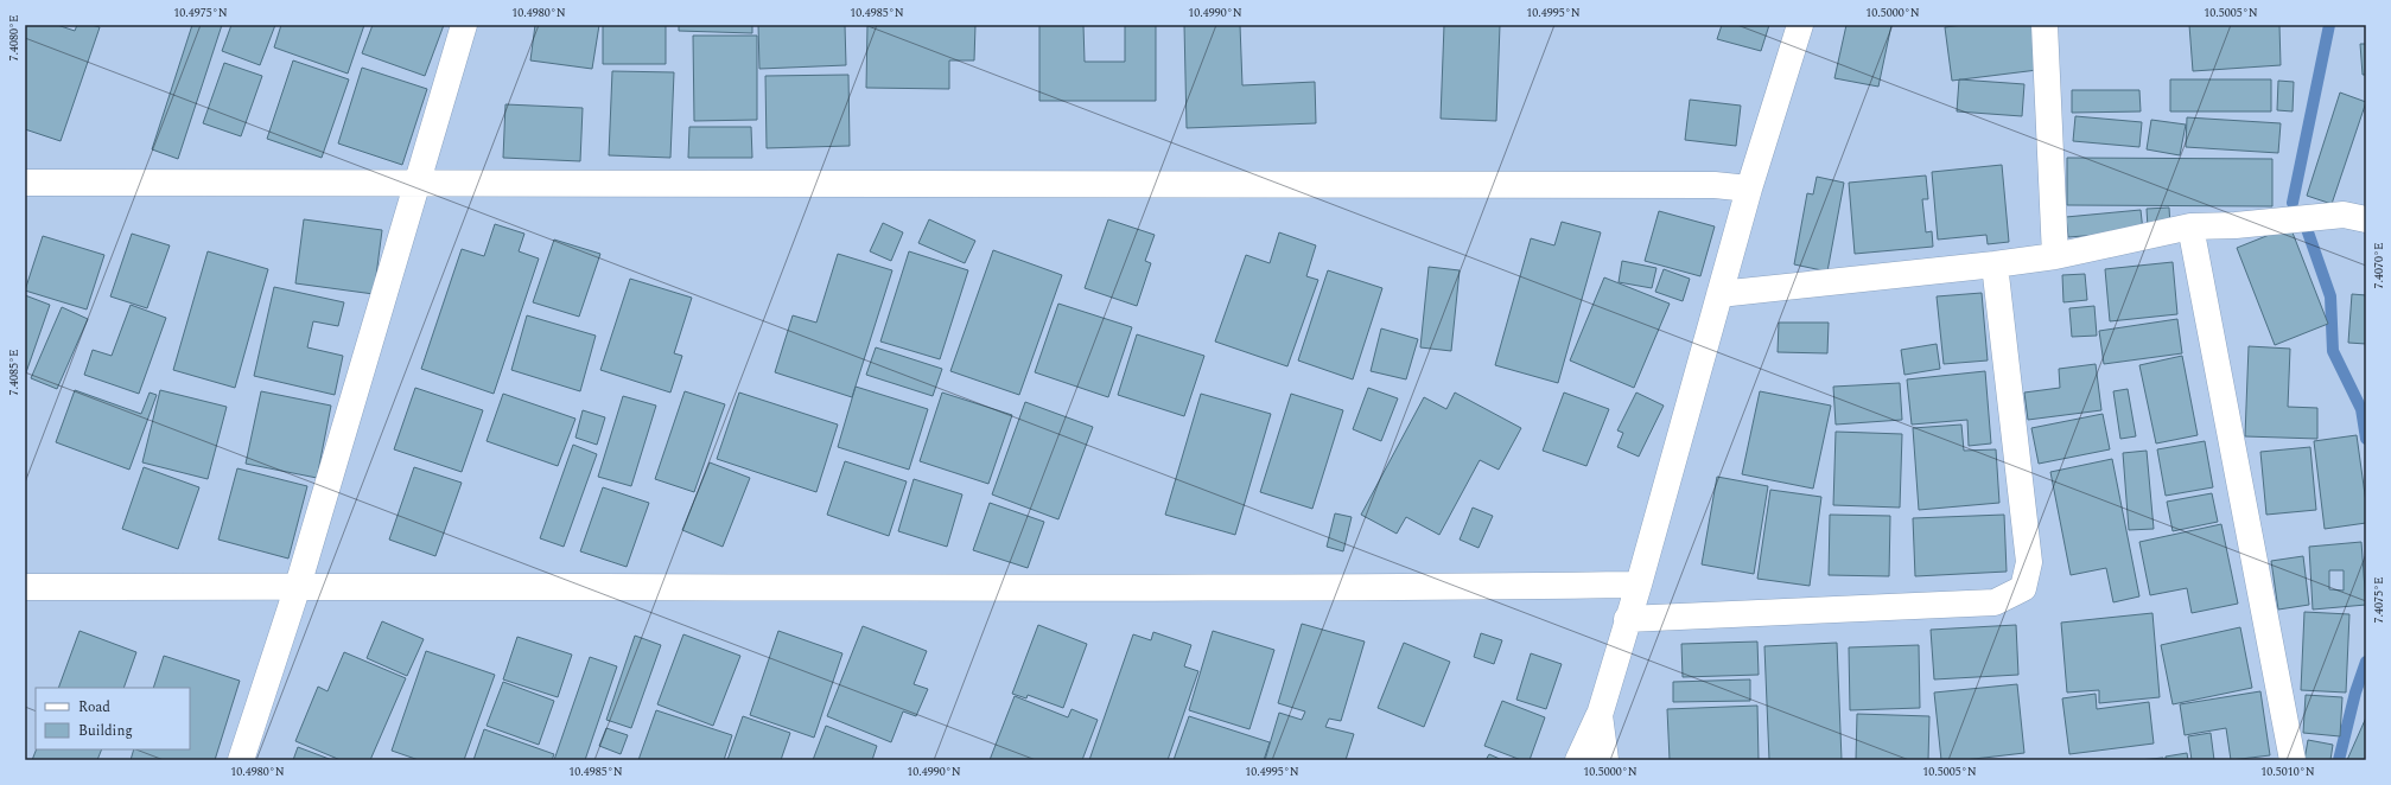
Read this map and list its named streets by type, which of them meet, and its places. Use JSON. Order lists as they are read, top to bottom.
{
  "legend": ["Road", "Building"],
  "coordinates": [
    "10.4975°N",
    "10.4980°N",
    "10.4985°N",
    "10.4990°N",
    "10.4995°N",
    "10.5000°N",
    "10.5005°N",
    "7.4080°E",
    "7.4070°E",
    "7.4085°E",
    "7.4075°E",
    "10.5010°N"
  ]
}
